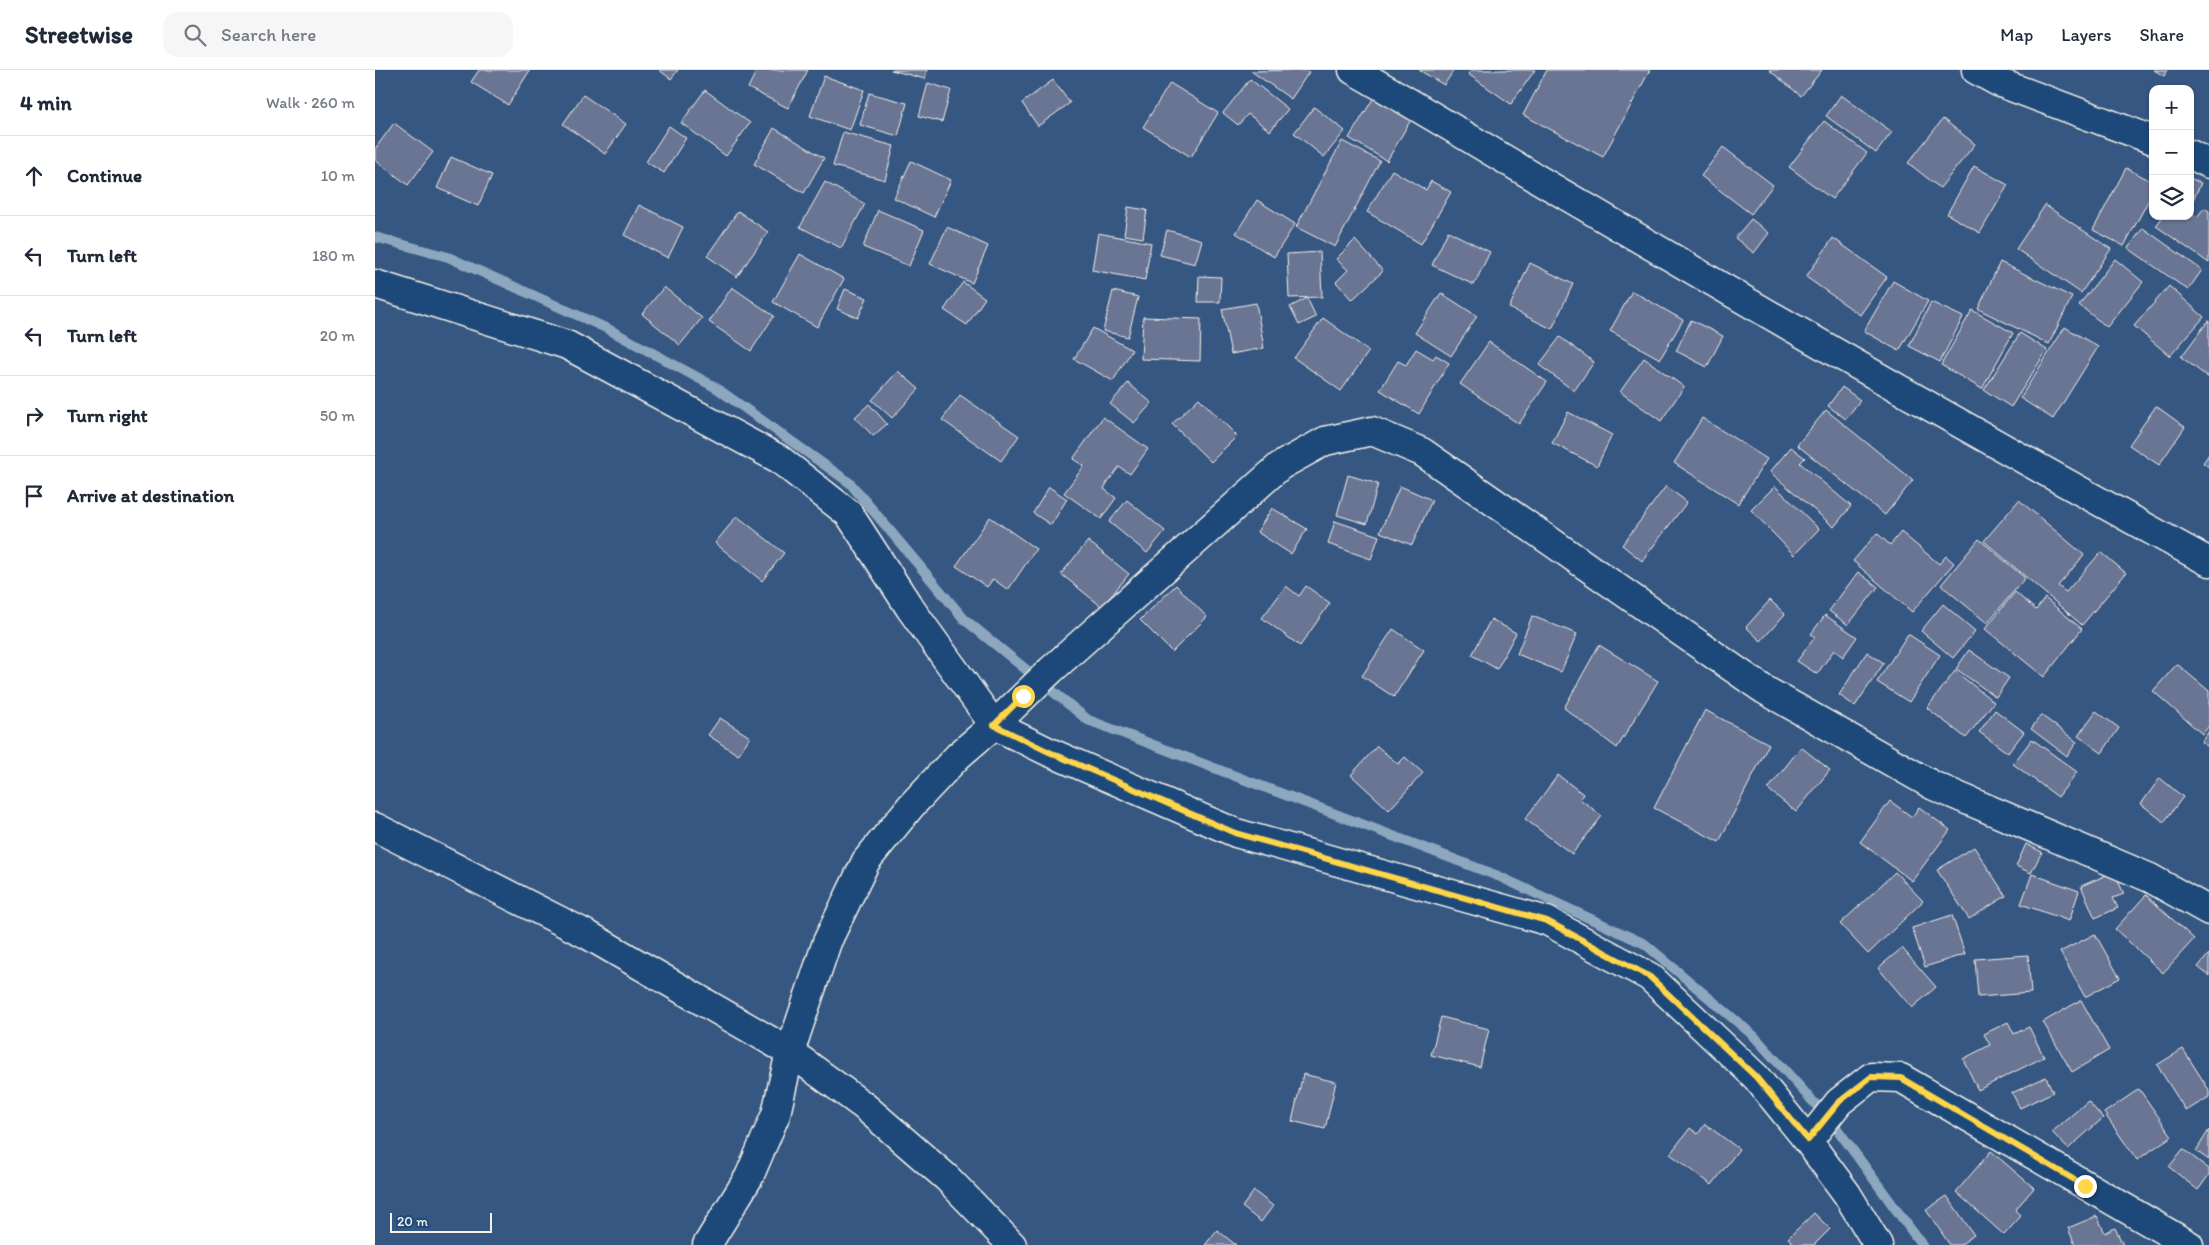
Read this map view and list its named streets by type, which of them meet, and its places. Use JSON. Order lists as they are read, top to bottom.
{
  "scale_bar": "20 m",
  "page": {
    "header": "Streetwise",
    "search": "Search here",
    "nav": ["Map", "Layers", "Share"],
    "heading": ["4 min", "Walk · 260 m"],
    "map_buttons": ["+", "−"],
    "list": [
      ["Continue", "10 m"],
      ["Turn left", "180 m"],
      ["Turn left", "20 m"],
      ["Turn right", "50 m"],
      "Arrive at destination"
    ],
    "scale": "20 m"
  }
}
